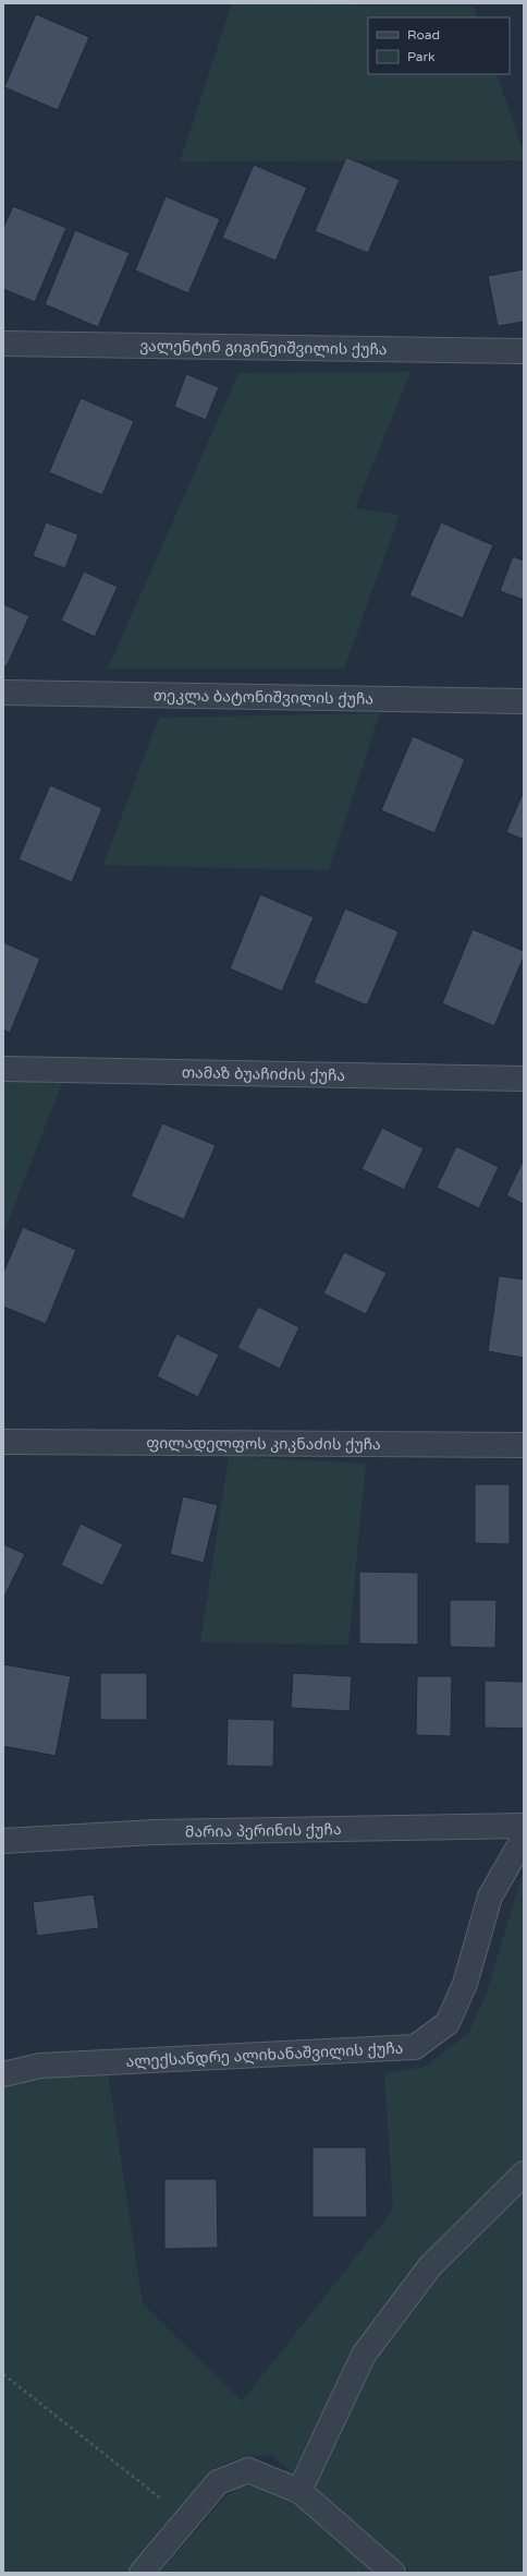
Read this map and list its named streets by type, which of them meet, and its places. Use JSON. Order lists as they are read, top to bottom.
{
  "streets": {
    "street": [
      "ვალენტინ გიგინეიშვილის ქუჩა",
      "თეკლა ბატონიშვილის ქუჩა",
      "თამაზ ბუაჩიძის ქუჩა",
      "ფილადელფოს კიკნაძის ქუჩა",
      "მარია პერინის ქუჩა",
      "ალექსანდრე ალიხანაშვილის ქუჩა"
    ]
  },
  "legend": ["Road", "Park"]
}
